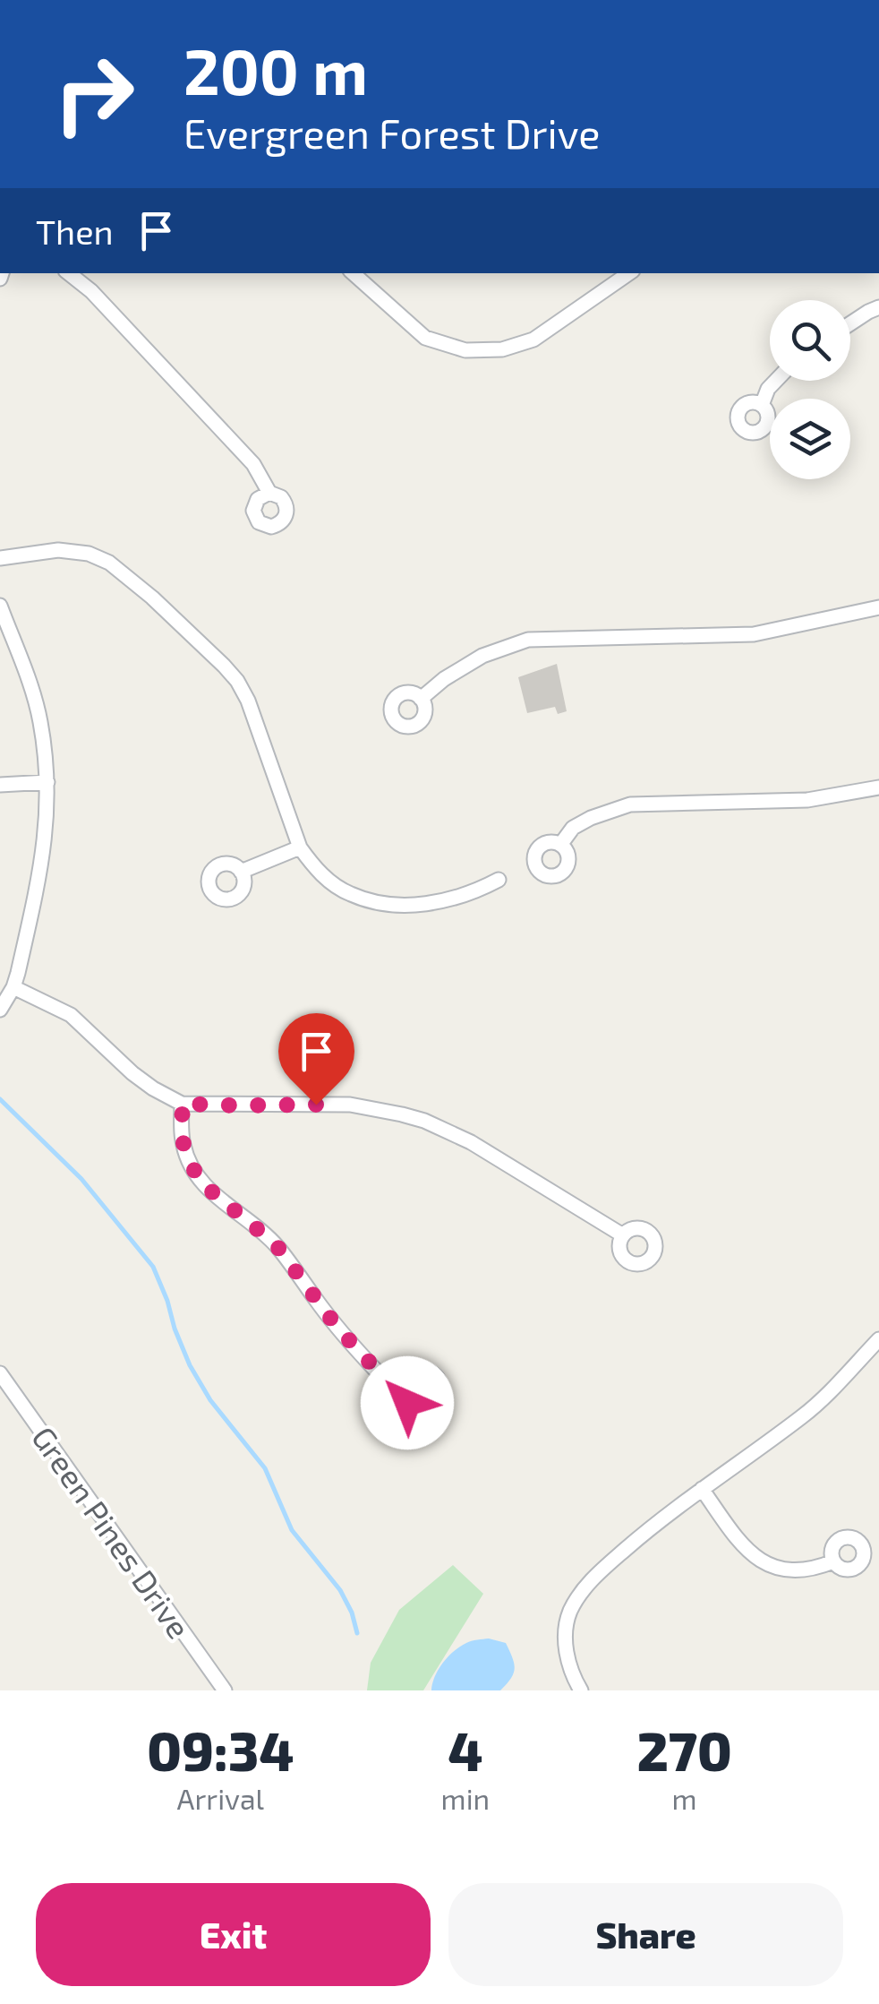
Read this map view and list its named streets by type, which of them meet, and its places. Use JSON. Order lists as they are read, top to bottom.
{
  "streets": {
    "street": ["Green Pines Drive"]
  },
  "page": {
    "turn": ["200 m", "Evergreen Forest Drive"],
    "then": "Then",
    "eta": [
      "09:34",
      "Arrival",
      "4",
      "min",
      "270",
      "m"
    ],
    "buttons": ["Exit", "Share"]
  }
}
